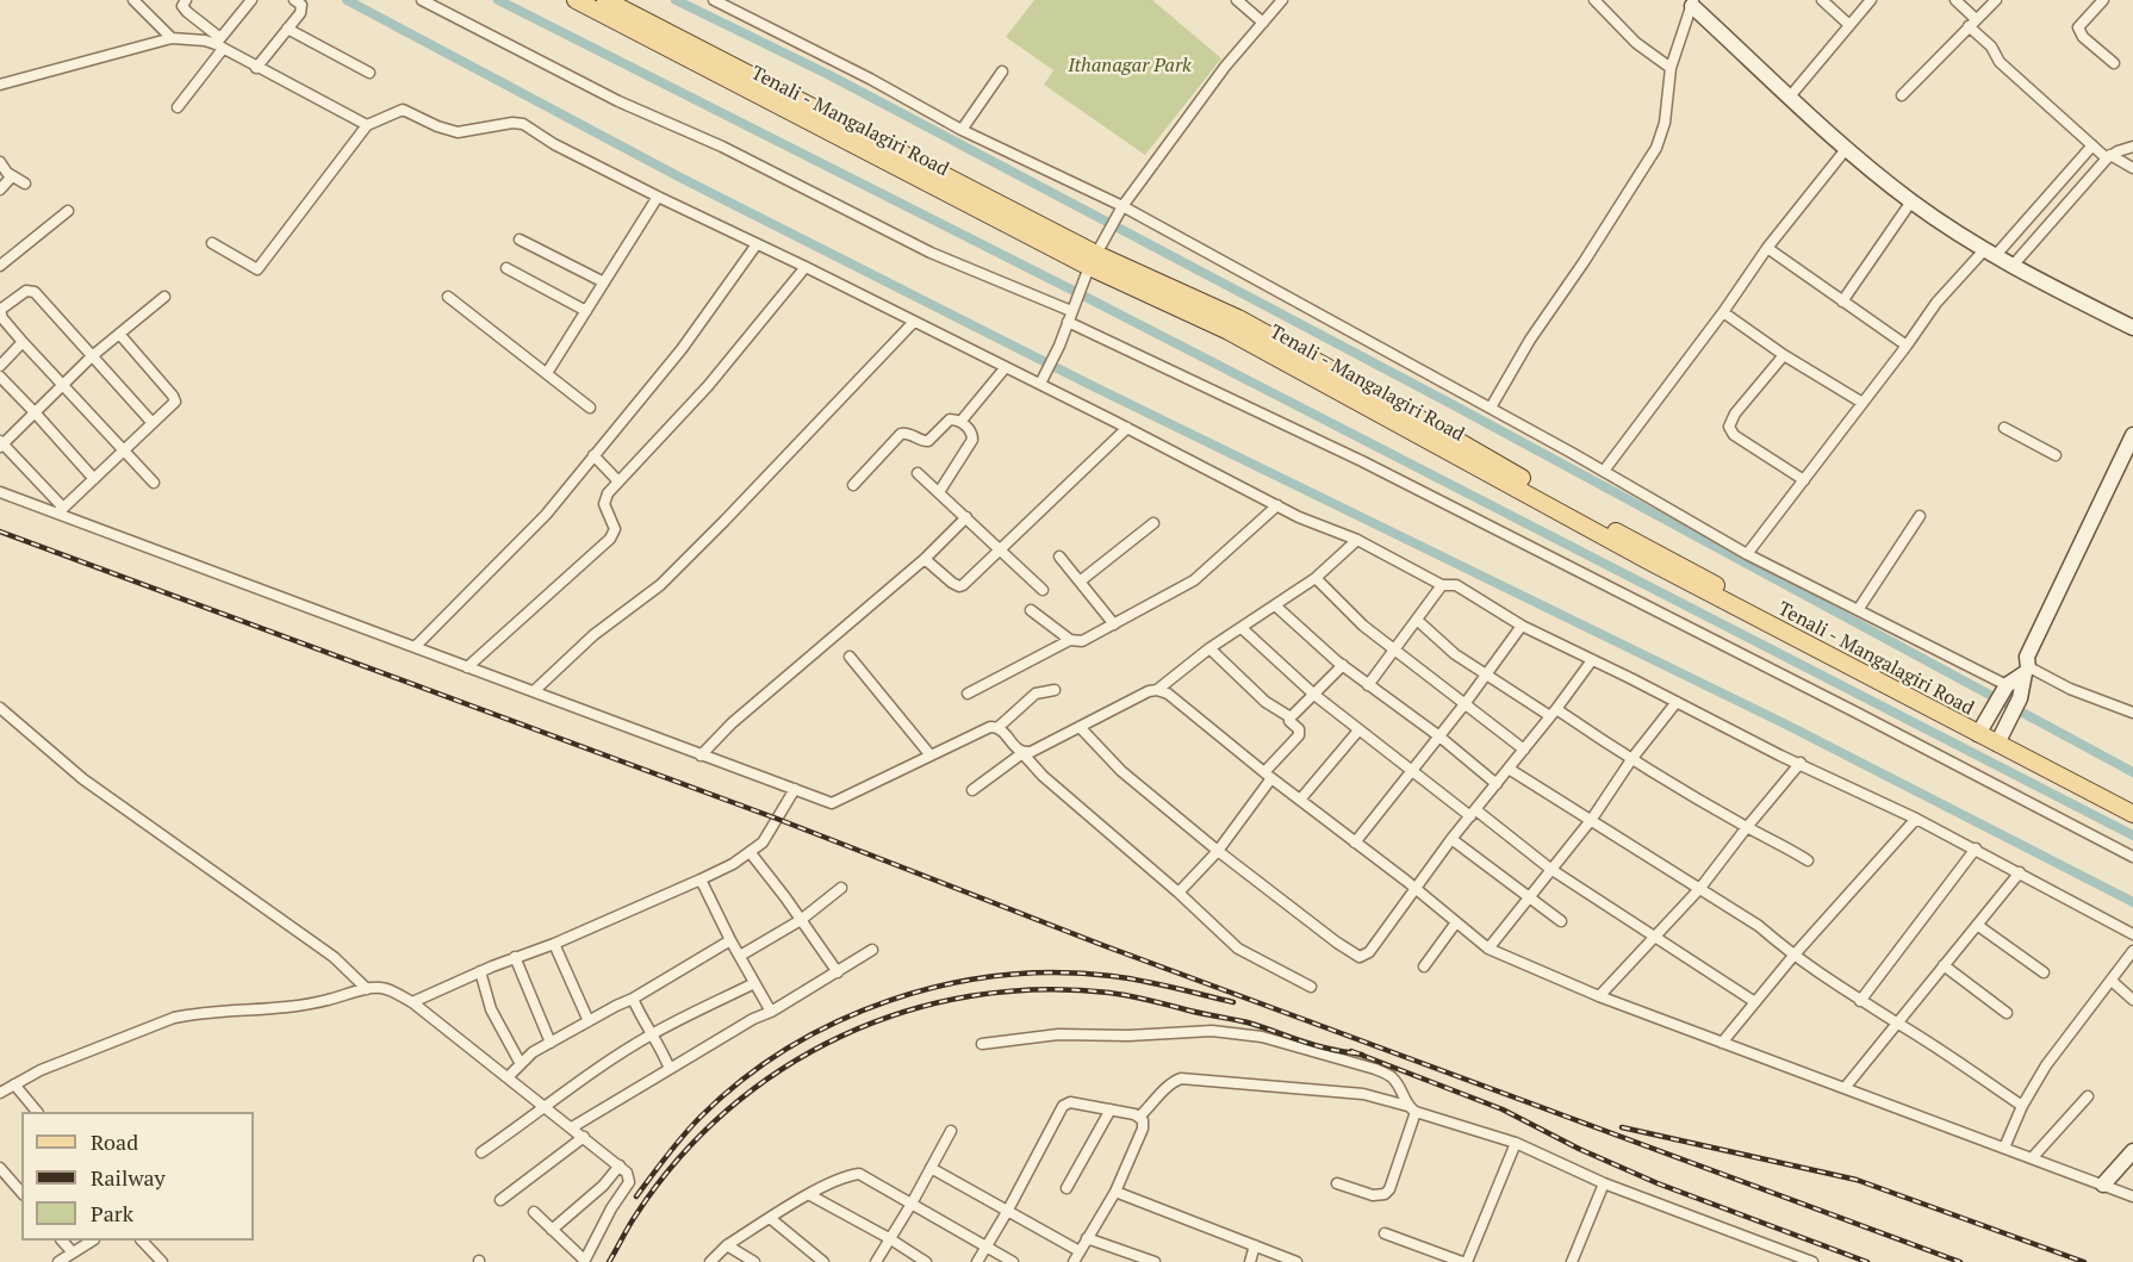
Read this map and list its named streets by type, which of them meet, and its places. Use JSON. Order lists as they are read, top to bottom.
{
  "streets": {
    "main road": ["Tenali - Mangalagiri Road"]
  },
  "parks": ["Ithanagar Park"],
  "legend": ["Road", "Railway", "Park"]
}
